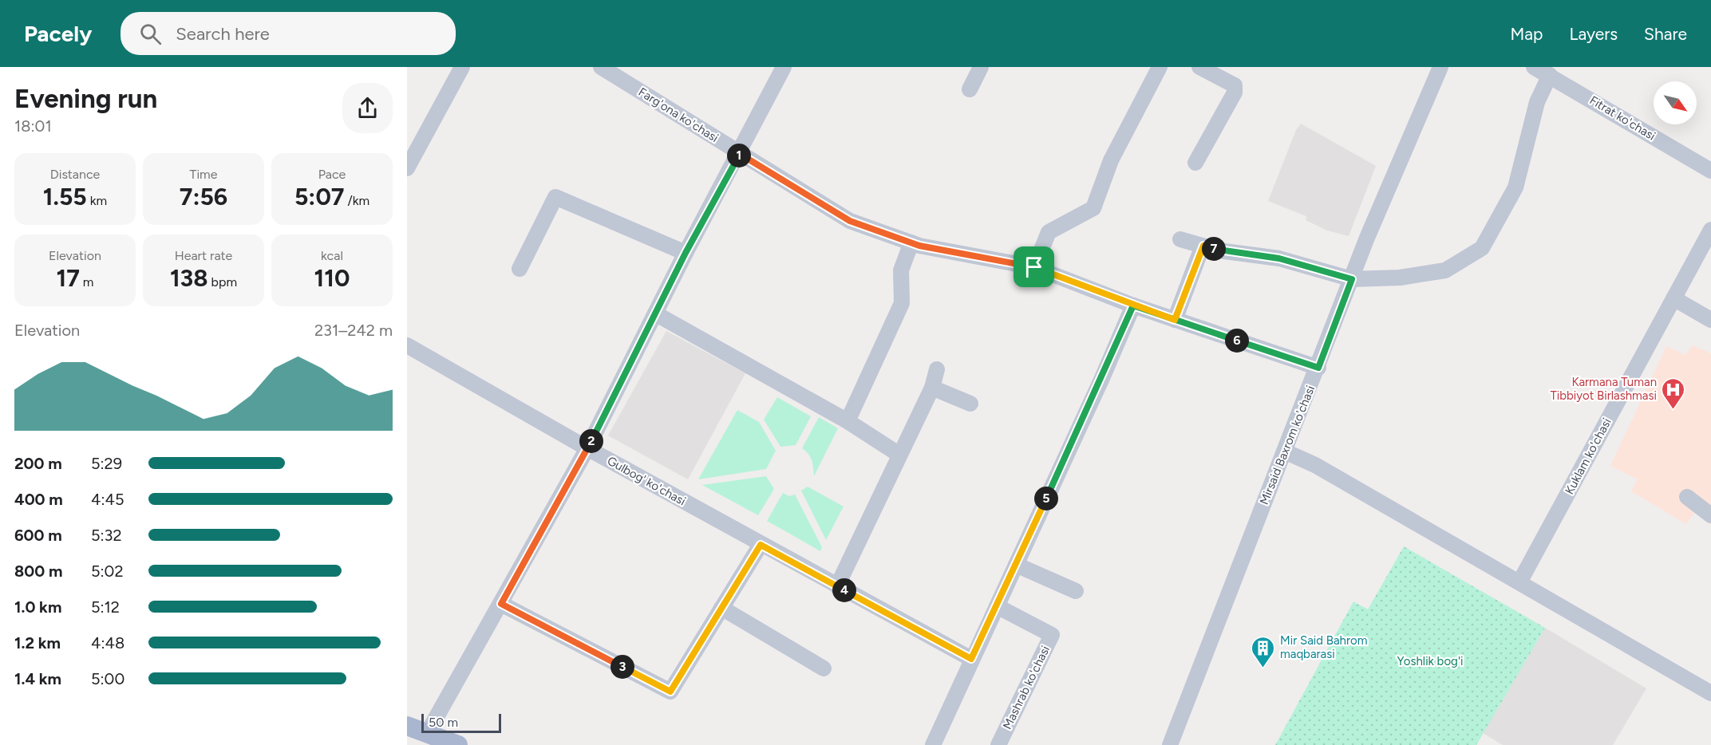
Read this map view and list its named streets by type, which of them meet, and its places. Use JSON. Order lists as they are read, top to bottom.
{
  "streets": {
    "street": [
      "Farg'ona ko'chasi",
      "Fitrat ko'chasi",
      "Mirsaid Baxrom ko'chasi",
      "Kuklam ko'chasi",
      "Gulbog' ko'chasi",
      "Mashrab ko'chasi"
    ]
  },
  "crossings": [
    ["Farg'ona ko'chasi", "Mirsaid Baxrom ko'chasi"]
  ],
  "parks": ["Yoshlik bog'i"],
  "places": {
    "hospital": ["Karmana Tuman Tibbiyot Birlashmasi"],
    "building": ["Mir Said Bahrom maqbarasi"]
  },
  "scale_bar": "50 m",
  "north": "bottom right",
  "page": {
    "header": "Pacely",
    "search": "Search here",
    "nav": ["Map", "Layers", "Share"],
    "heading": ["Evening run", "18:01"],
    "pins": [
      "1",
      "7",
      "6",
      "2",
      "5",
      "4",
      "3"
    ],
    "stats": [
      ["Distance", "1.55 km"],
      ["Time", "7:56"],
      ["Pace", "5:07 /km"],
      ["Elevation", "17 m"],
      ["Heart rate", "138 bpm"],
      ["kcal", "110"]
    ],
    "chart": ["Elevation", "231–242 m"],
    "list": [
      {
        "name": "200 m",
        "note": "5:29"
      },
      {
        "name": "400 m",
        "note": "4:45"
      },
      {
        "name": "600 m",
        "note": "5:32"
      },
      {
        "name": "800 m",
        "note": "5:02"
      },
      {
        "name": "1.0 km",
        "note": "5:12"
      },
      {
        "name": "1.2 km",
        "note": "4:48"
      },
      {
        "name": "1.4 km",
        "note": "5:00"
      }
    ],
    "scale": "50 m"
  }
}
